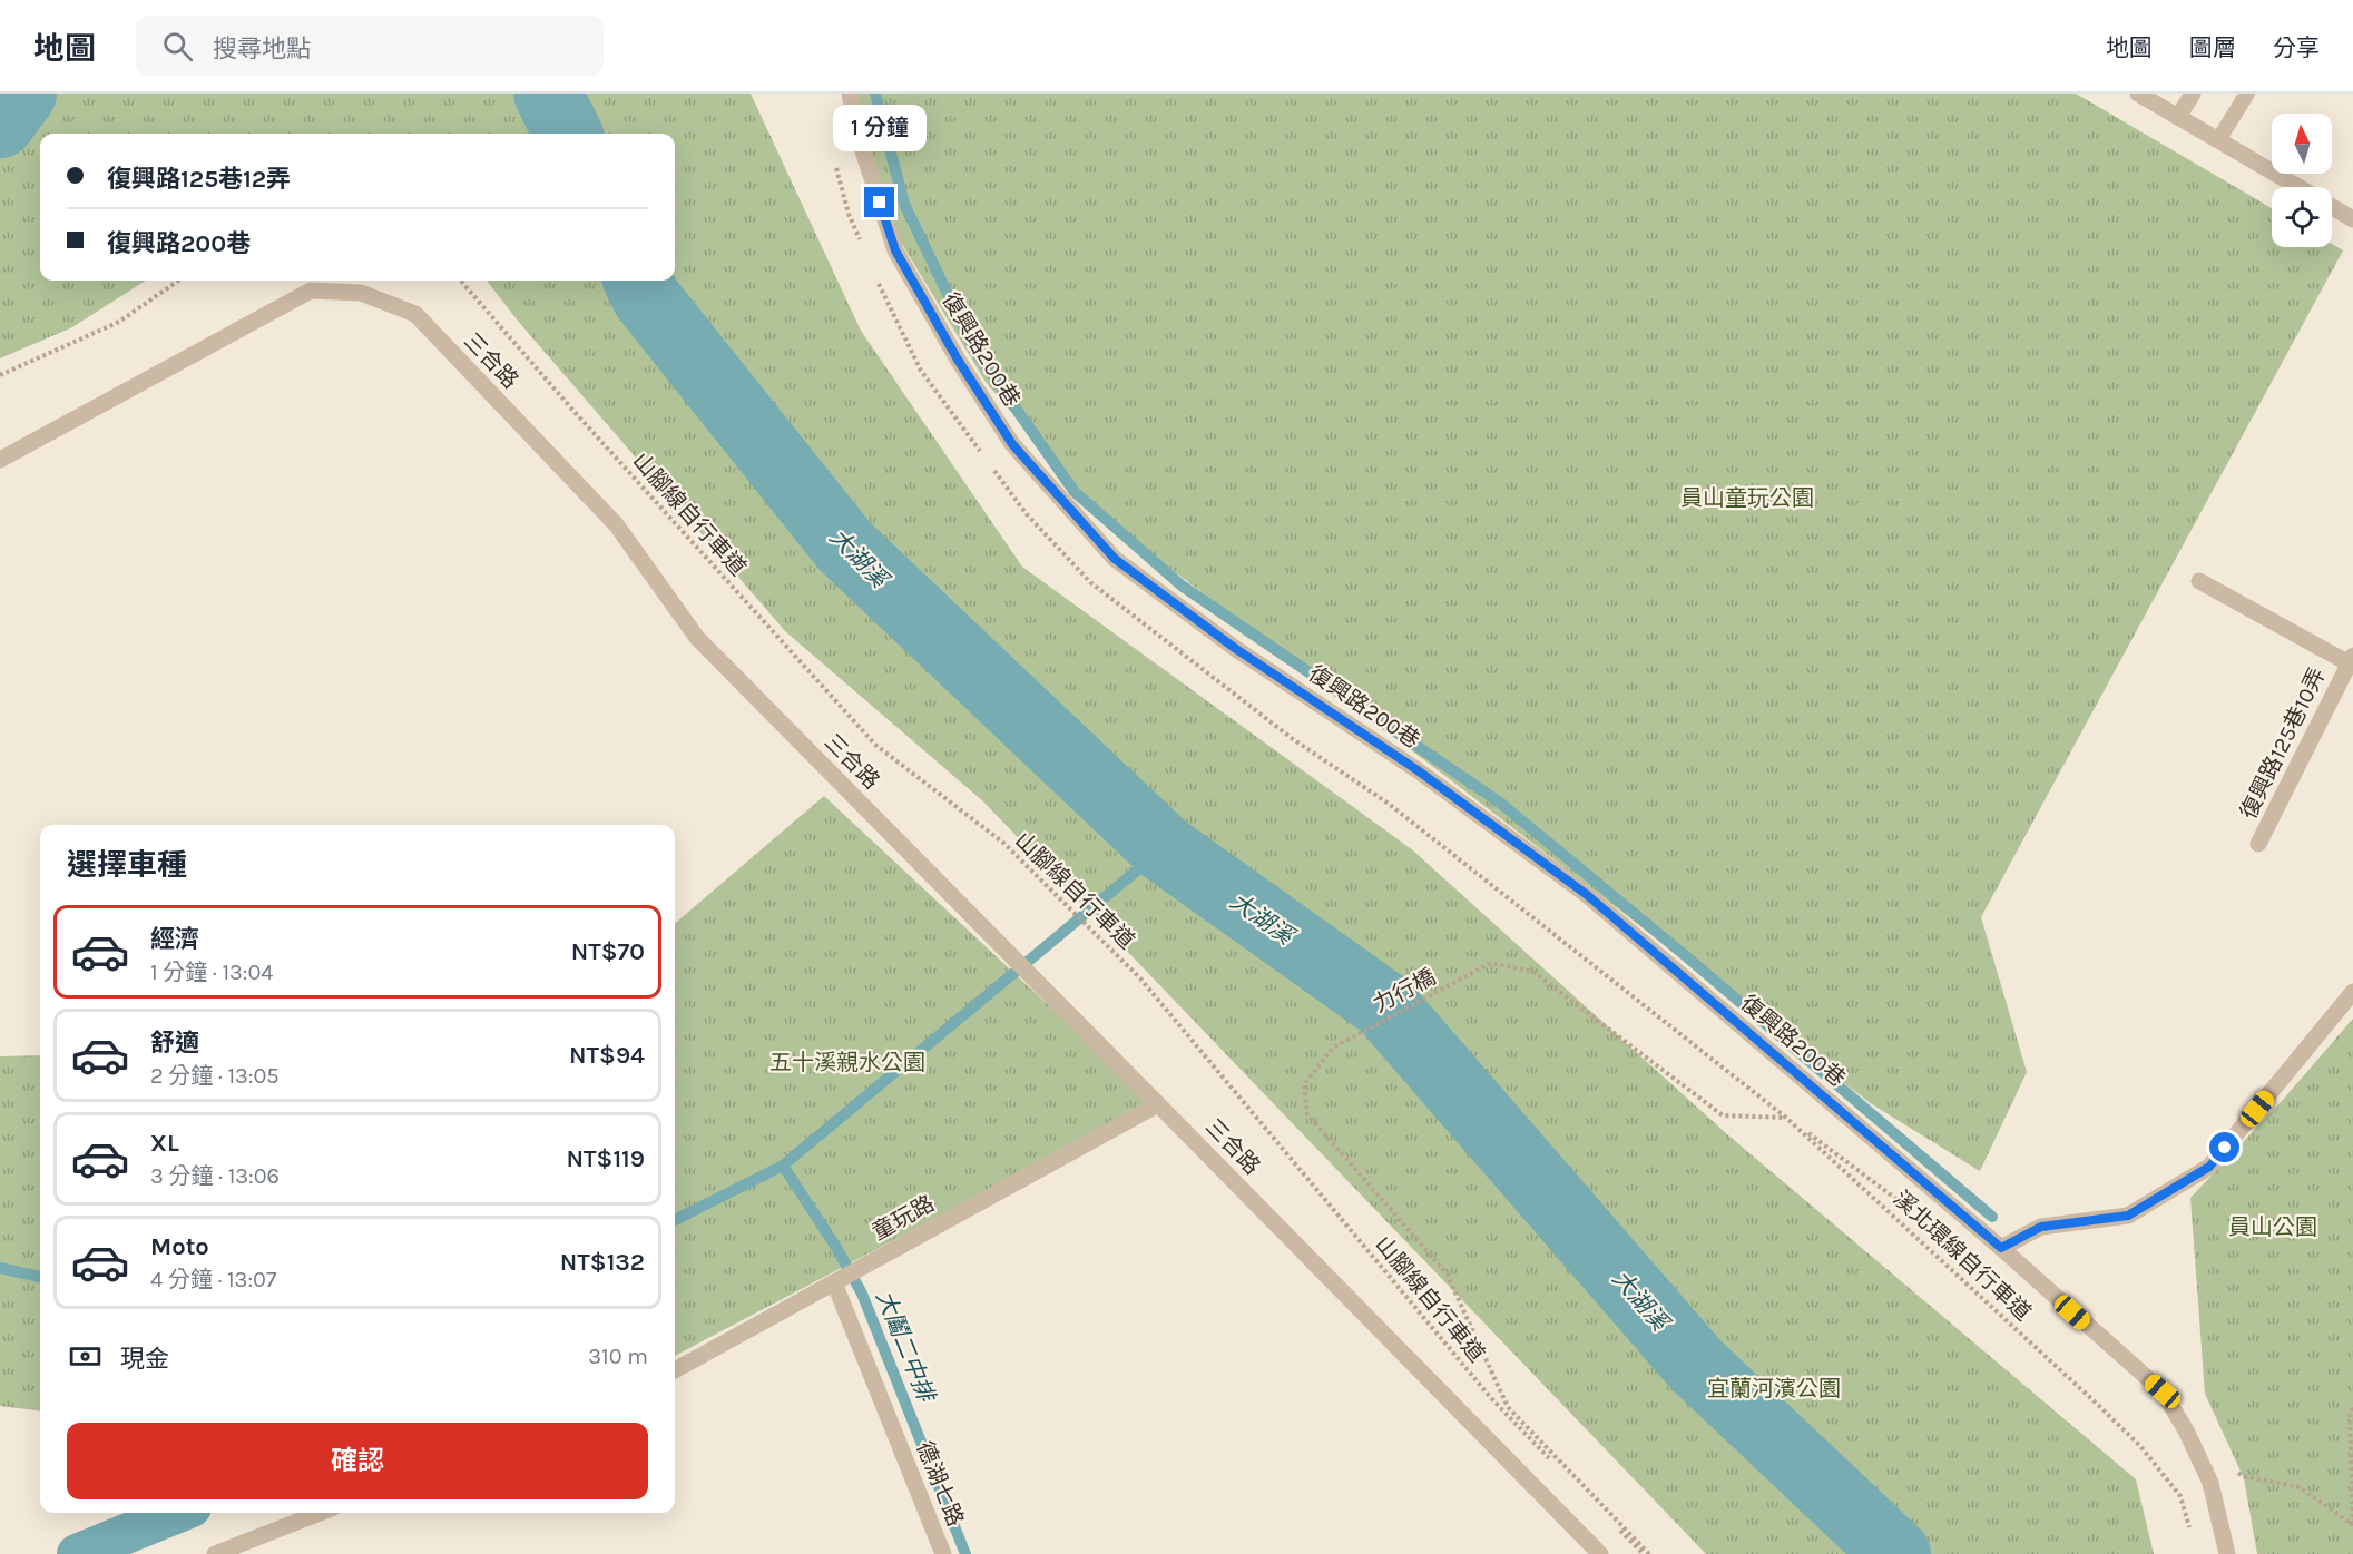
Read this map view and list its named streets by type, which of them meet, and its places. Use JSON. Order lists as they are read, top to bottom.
{
  "streets": {
    "street": [
      "復興路200巷",
      "三合路",
      "復興路125巷10弄",
      "童玩路",
      "德湖七路"
    ],
    "path": ["山腳線自行車道", "力行橋", "溪北環線自行車道"]
  },
  "crossings": [
    ["三合路", "童玩路"],
    ["力行橋", "溪北環線自行車道"],
    ["童玩路", "德湖七路"]
  ],
  "water": ["大湖溪", "大鬮二中排"],
  "parks": [
    "員山童玩公園",
    "五十溪親水公園",
    "員山公園",
    "宜蘭河濱公園"
  ],
  "north": "top",
  "page": {
    "header": "地圖",
    "search": "搜尋地點",
    "nav": ["地圖", "圖層", "分享"],
    "bubble": "1 分鐘",
    "banner": ["復興路125巷12弄", "復興路200巷"],
    "heading": "選擇車種",
    "list": [
      {
        "name": "經濟",
        "note": "1 分鐘 · 13:04",
        "value": "NT$70"
      },
      {
        "name": "舒適",
        "note": "2 分鐘 · 13:05",
        "value": "NT$94"
      },
      {
        "name": "XL",
        "note": "3 分鐘 · 13:06",
        "value": "NT$119"
      },
      {
        "name": "Moto",
        "note": "4 分鐘 · 13:07",
        "value": "NT$132"
      }
    ],
    "pay": ["現金", "310 m"],
    "buttons": "確認"
  }
}
